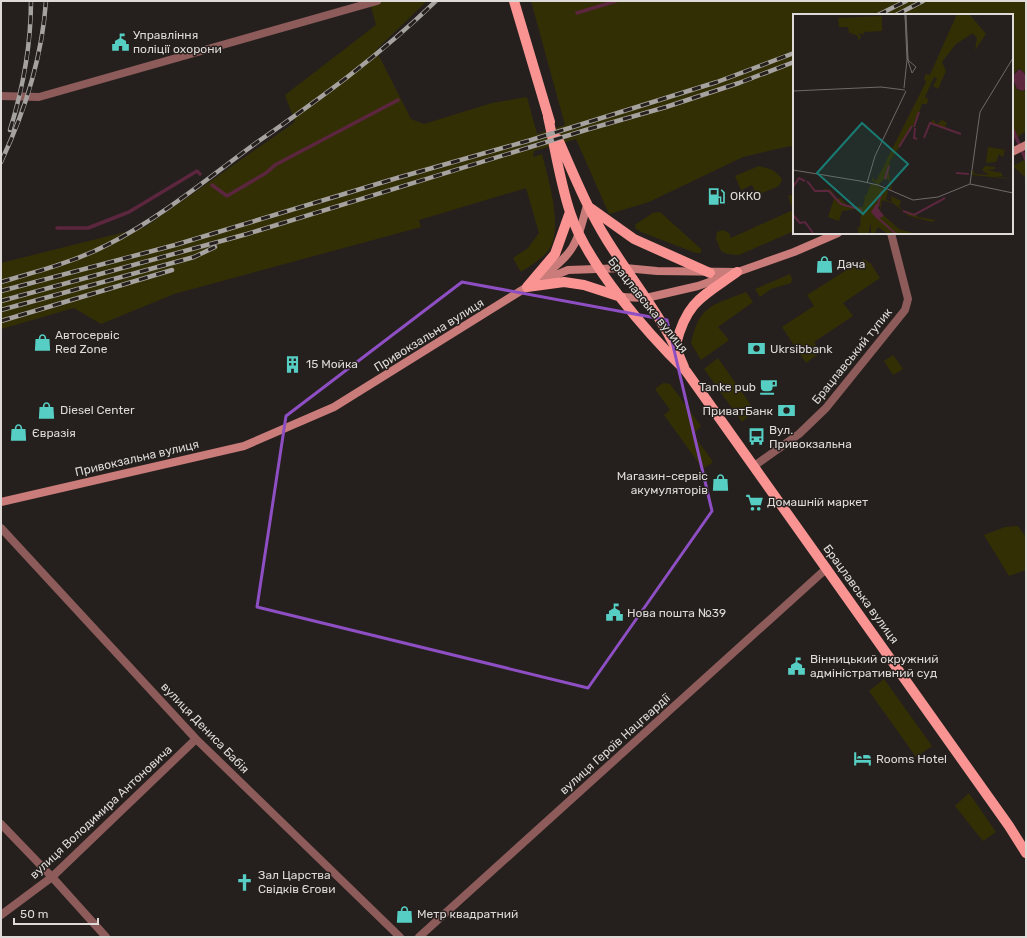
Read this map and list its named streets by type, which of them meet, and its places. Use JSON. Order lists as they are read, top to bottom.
{
  "streets": {
    "main road": ["Брацлавська вулиця", "Привокзальна вулиця"],
    "street": [
      "Брацлавський тупик",
      "вулиця Дениса Бабія",
      "вулиця Героїв Нацгвардії",
      "вулиця Володимира Антоновича"
    ]
  },
  "crossings": [
    ["Брацлавська вулиця", "Привокзальна вулиця"],
    ["Брацлавська вулиця", "Брацлавський тупик"],
    ["Брацлавська вулиця", "вулиця Героїв Нацгвардії"],
    ["вулиця Дениса Бабія", "вулиця Володимира Антоновича"]
  ],
  "places": {
    "public building": ["Управління поліції охорони", "Нова пошта №39", "Вінницький окружний адміністративний суд"],
    "fuel station": ["ОККО"],
    "shop": [
      "Дача",
      "Автосервіс Red Zone",
      "Diesel Center",
      "Євразія",
      "Магазин-сервіс акумуляторів",
      "Метр квадратний"
    ],
    "bank": ["Ukrsibbank", "ПриватБанк"],
    "building": ["15 Мойка"],
    "cafe": ["Tanke pub"],
    "bus stop": ["Вул. Привокзальна"],
    "supermarket": ["Домашній маркет"],
    "hotel": ["Rooms Hotel"],
    "church": ["Зал Царства Свідків Єгови"]
  },
  "scale_bar": "50 m"
}
